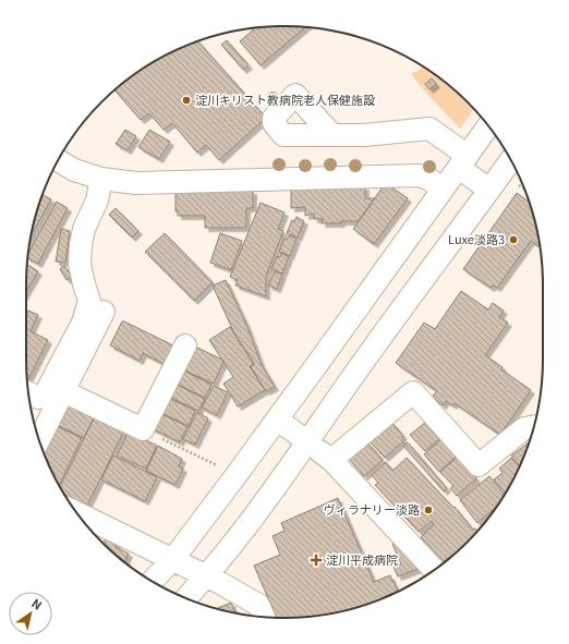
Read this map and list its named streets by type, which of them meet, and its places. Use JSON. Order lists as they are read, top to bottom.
{
  "places": {
    "other": ["淀川キリスト教病院老人保健施設", "Luxe淡路3", "ヴィラナリー淡路"],
    "health": ["淀川平成病院"]
  },
  "north": "top right"
}
